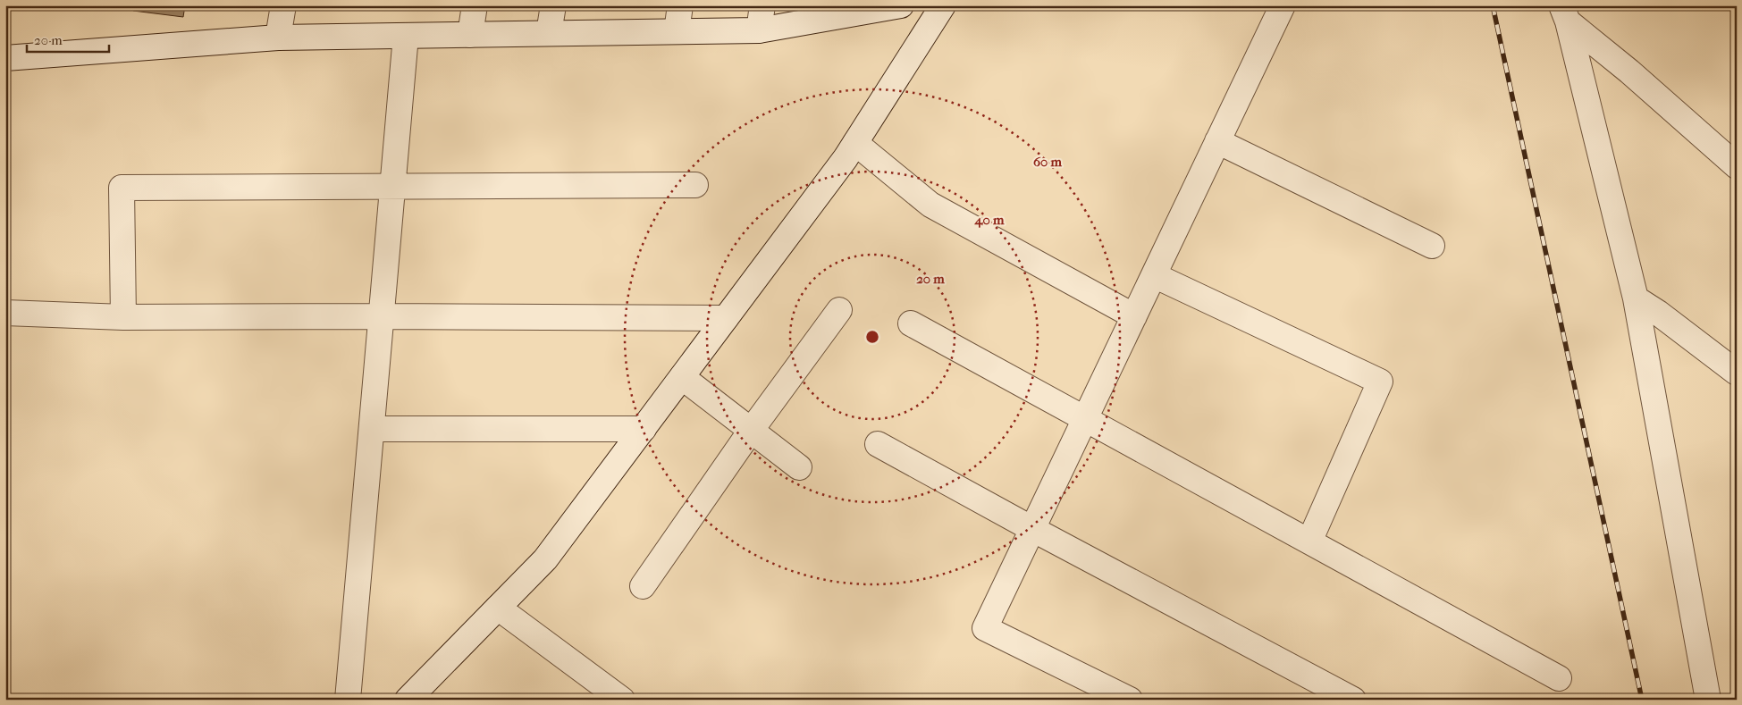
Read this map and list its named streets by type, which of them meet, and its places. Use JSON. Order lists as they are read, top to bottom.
{
  "scale_bar": "20 m",
  "rings": ["60 m", "40 m", "20 m"]
}
